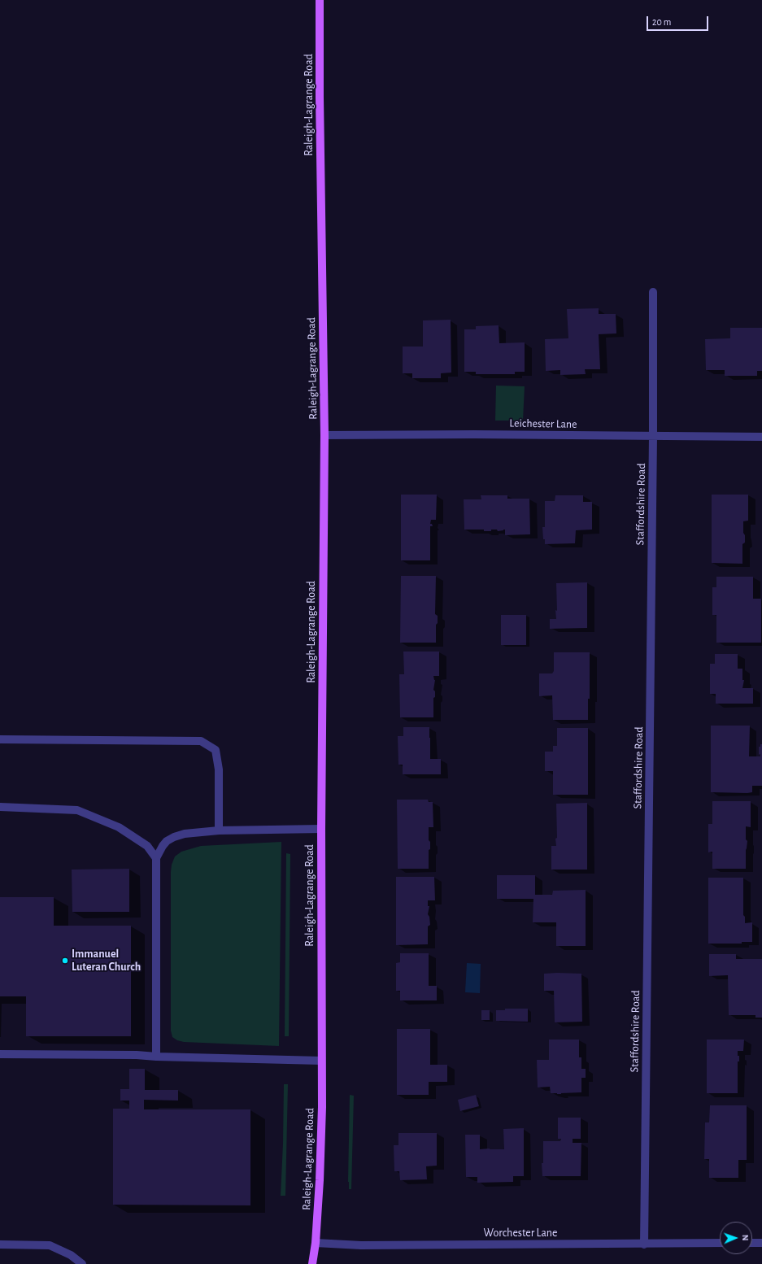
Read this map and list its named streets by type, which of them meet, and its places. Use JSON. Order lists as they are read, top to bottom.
{
  "streets": {
    "main road": ["Raleigh-Lagrange Road"],
    "street": ["Leichester Lane", "Staffordshire Road", "Worchester Lane"]
  },
  "crossings": [
    ["Raleigh-Lagrange Road", "Leichester Lane"],
    ["Raleigh-Lagrange Road", "Worchester Lane"],
    ["Leichester Lane", "Staffordshire Road"],
    ["Staffordshire Road", "Worchester Lane"]
  ],
  "places": ["Immanuel Luteran Church"],
  "scale_bar": "20 m",
  "north": "right"
}
